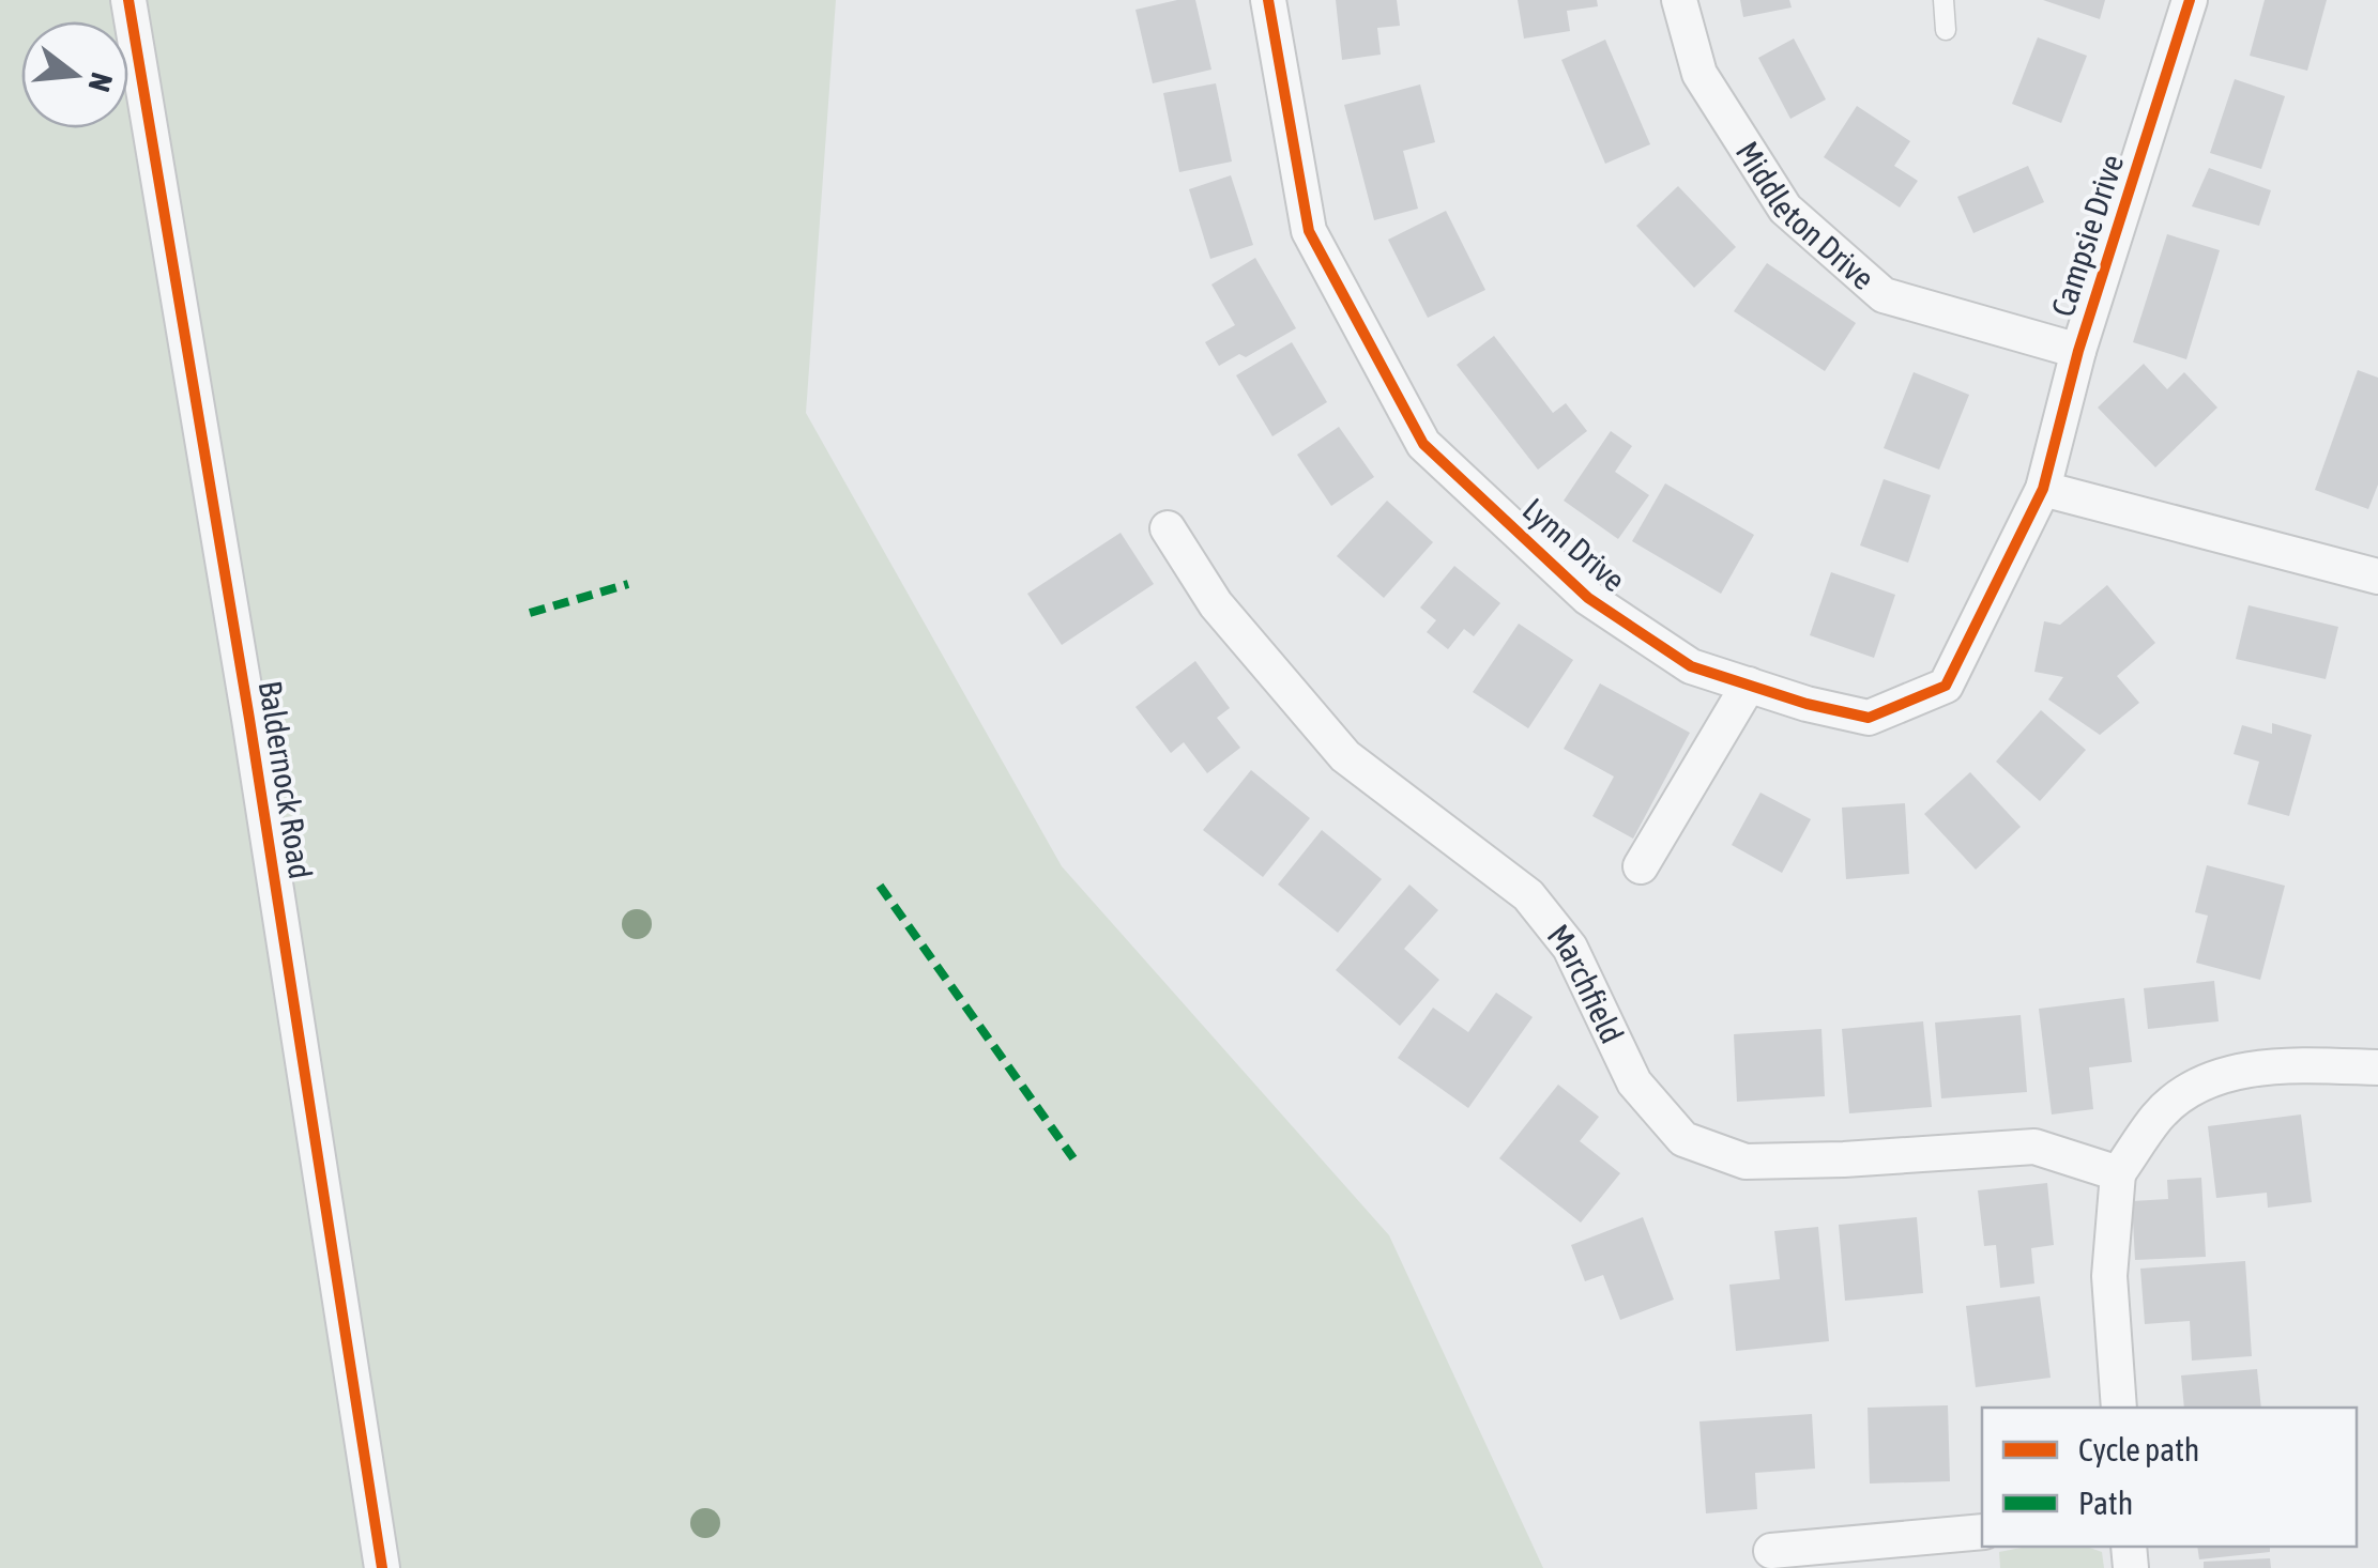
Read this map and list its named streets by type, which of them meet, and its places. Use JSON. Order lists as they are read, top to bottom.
{
  "streets": {
    "street": [
      "Middleton Drive",
      "Campsie Drive",
      "Lynn Drive",
      "Baldernock Road",
      "Marchfield"
    ]
  },
  "crossings": [
    ["Middleton Drive", "Campsie Drive"],
    ["Campsie Drive", "Lynn Drive"]
  ],
  "legend": ["Cycle path", "Path"],
  "north": "right"
}
